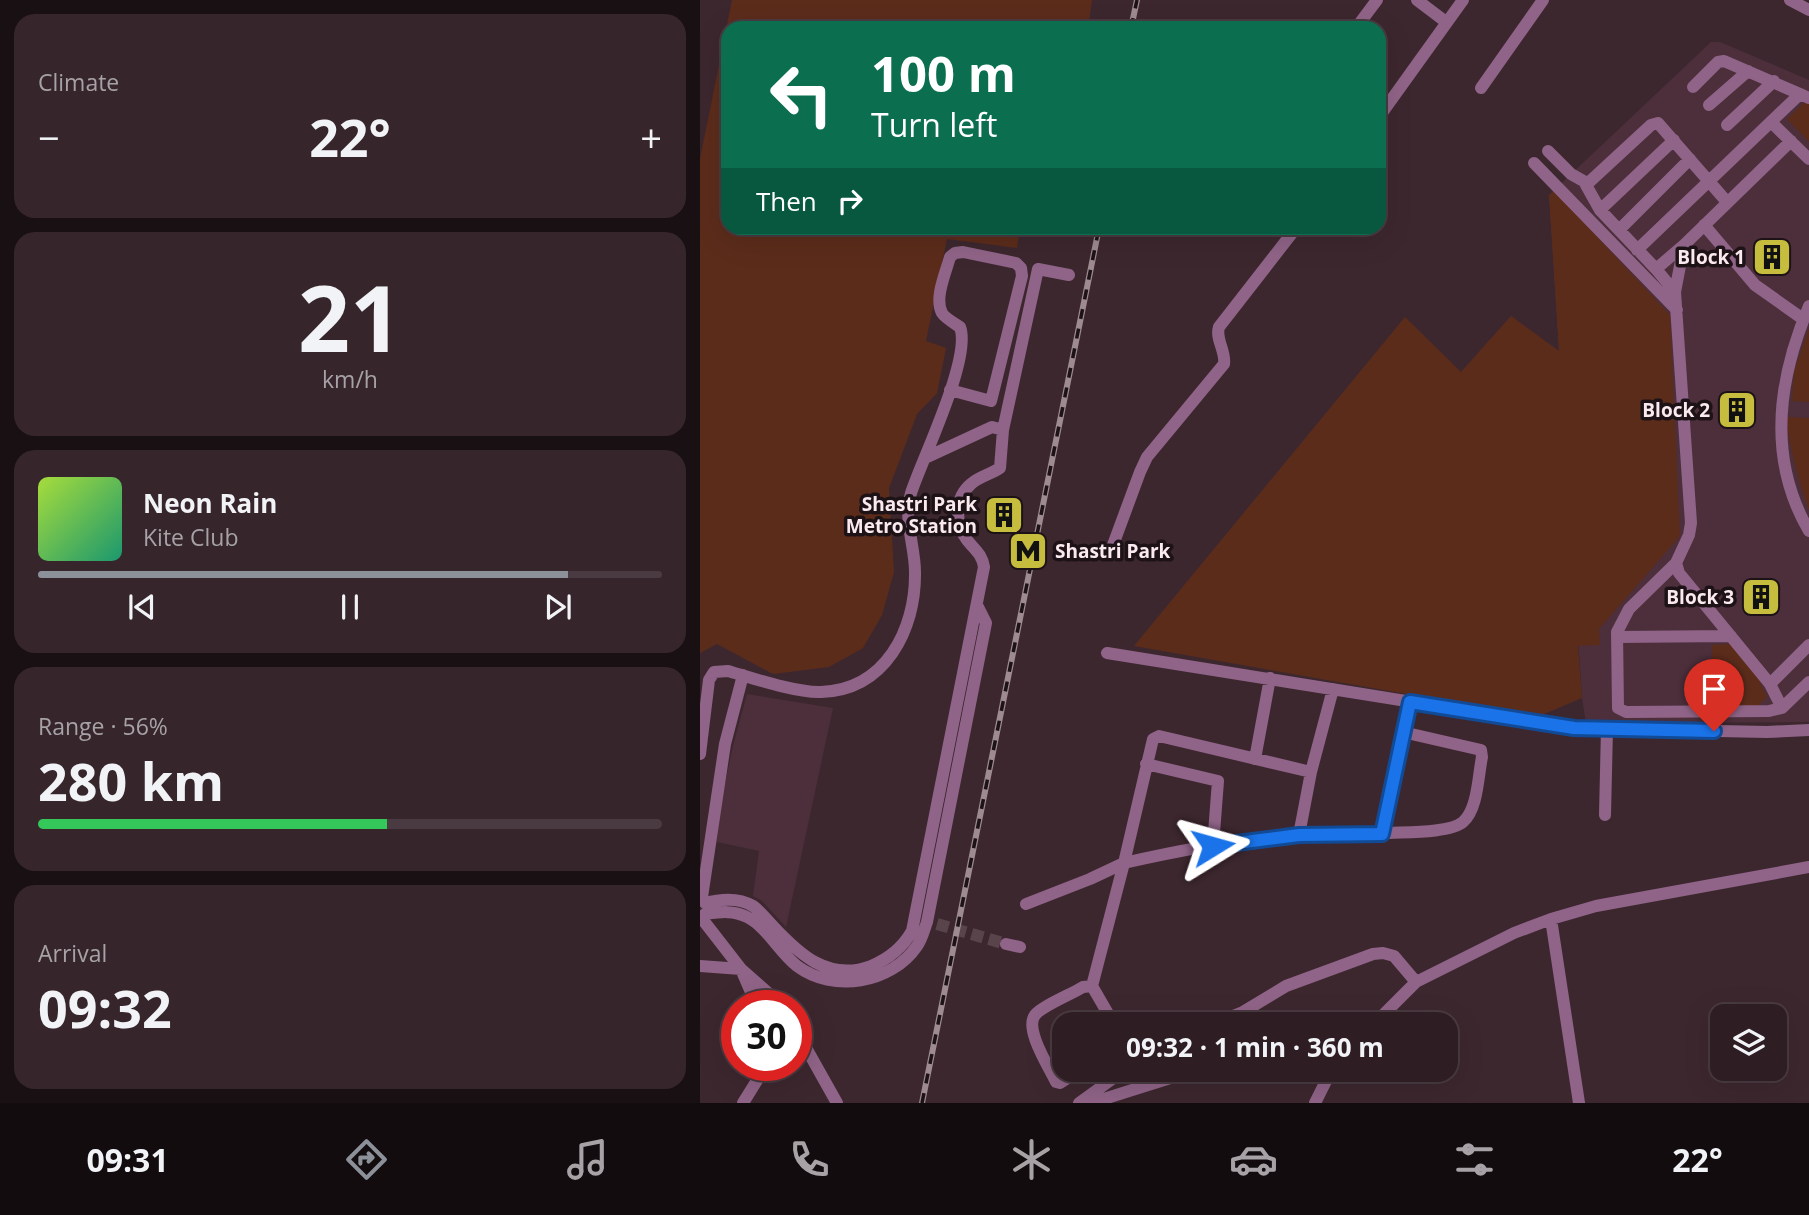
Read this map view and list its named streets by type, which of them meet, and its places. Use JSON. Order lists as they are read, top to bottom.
{
  "places": {
    "building": [
      "Block 1",
      "Block 2",
      "Shastri Park Metro Station",
      "Block 3"
    ],
    "metro station": ["Shastri Park"]
  },
  "page": {
    "tile": [
      "Climate",
      ["21", "km/h"],
      ["Range · 56%", "280 km"],
      ["Arrival", "09:32"]
    ],
    "turn": ["100 m", "Turn left"],
    "heat": ["−", "22°", "+"],
    "then": "Then",
    "song": ["Neon Rain", "Kite Club"],
    "limit": "30",
    "trip": "09:32 · 1 min · 360 m",
    "tabs": ["09:31", "22°"]
  }
}
